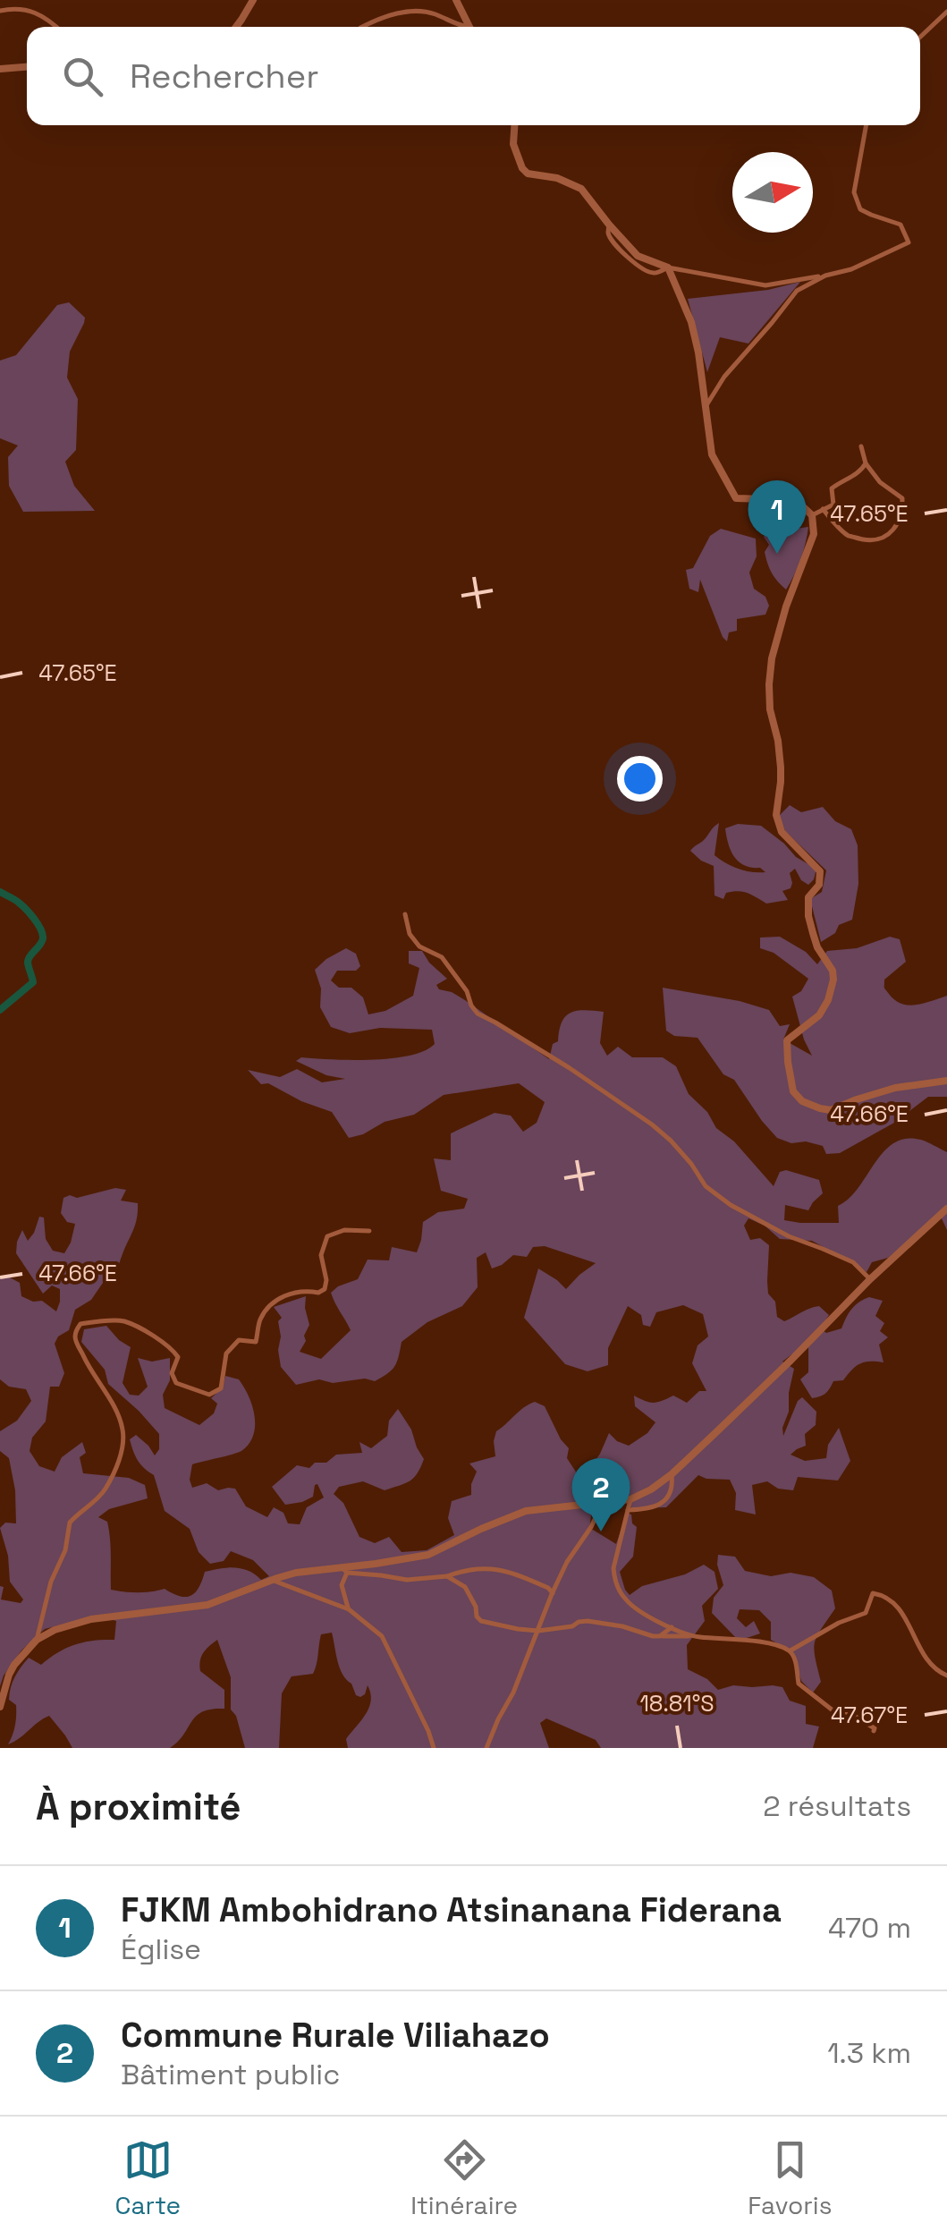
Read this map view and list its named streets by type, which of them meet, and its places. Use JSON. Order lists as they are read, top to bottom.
{
  "north": "right",
  "page": {
    "search": "Rechercher",
    "pins": ["1", "2"],
    "heading": ["À proximité", "2 résultats"],
    "list": [
      {
        "mark": "1",
        "name": "FJKM Ambohidrano Atsinanana Fiderana",
        "note": "Église",
        "value": "470 m"
      },
      {
        "mark": "2",
        "name": "Commune Rurale Viliahazo",
        "note": "Bâtiment public",
        "value": "1.3 km"
      }
    ],
    "nav": ["Carte", "Itinéraire", "Favoris"]
  },
  "coordinates": [
    "47.65°E",
    "47.66°E",
    "18.81°S",
    "47.67°E"
  ]
}
